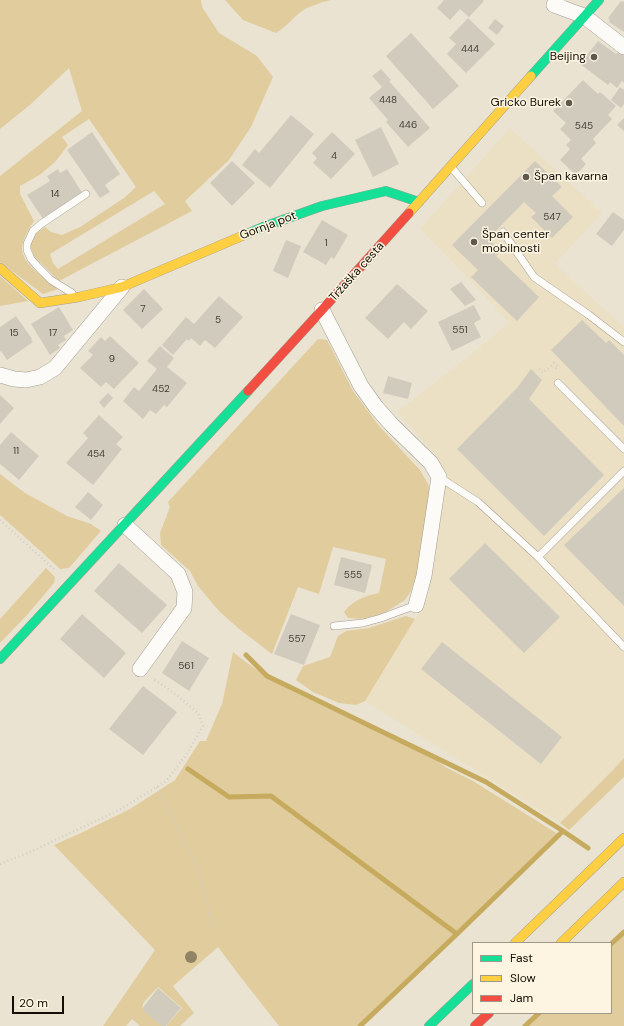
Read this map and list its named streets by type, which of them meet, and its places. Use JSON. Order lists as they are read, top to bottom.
{
  "streets": {
    "main road": ["Gornja pot", "Tržaška cesta"]
  },
  "crossings": [
    ["Gornja pot", "Tržaška cesta"]
  ],
  "places": [
    "Beijing",
    "Gricko Burek",
    "Špan kavarna",
    "Špan center mobilnosti"
  ],
  "house_numbers": [
    "444",
    "448",
    "446",
    "545",
    "4",
    "14",
    "547",
    "1",
    "7",
    "5",
    "551",
    "15",
    "17",
    "9",
    "452",
    "11",
    "454",
    "555",
    "557",
    "561"
  ],
  "legend": ["Fast", "Slow", "Jam"],
  "scale_bar": "20 m"
}
